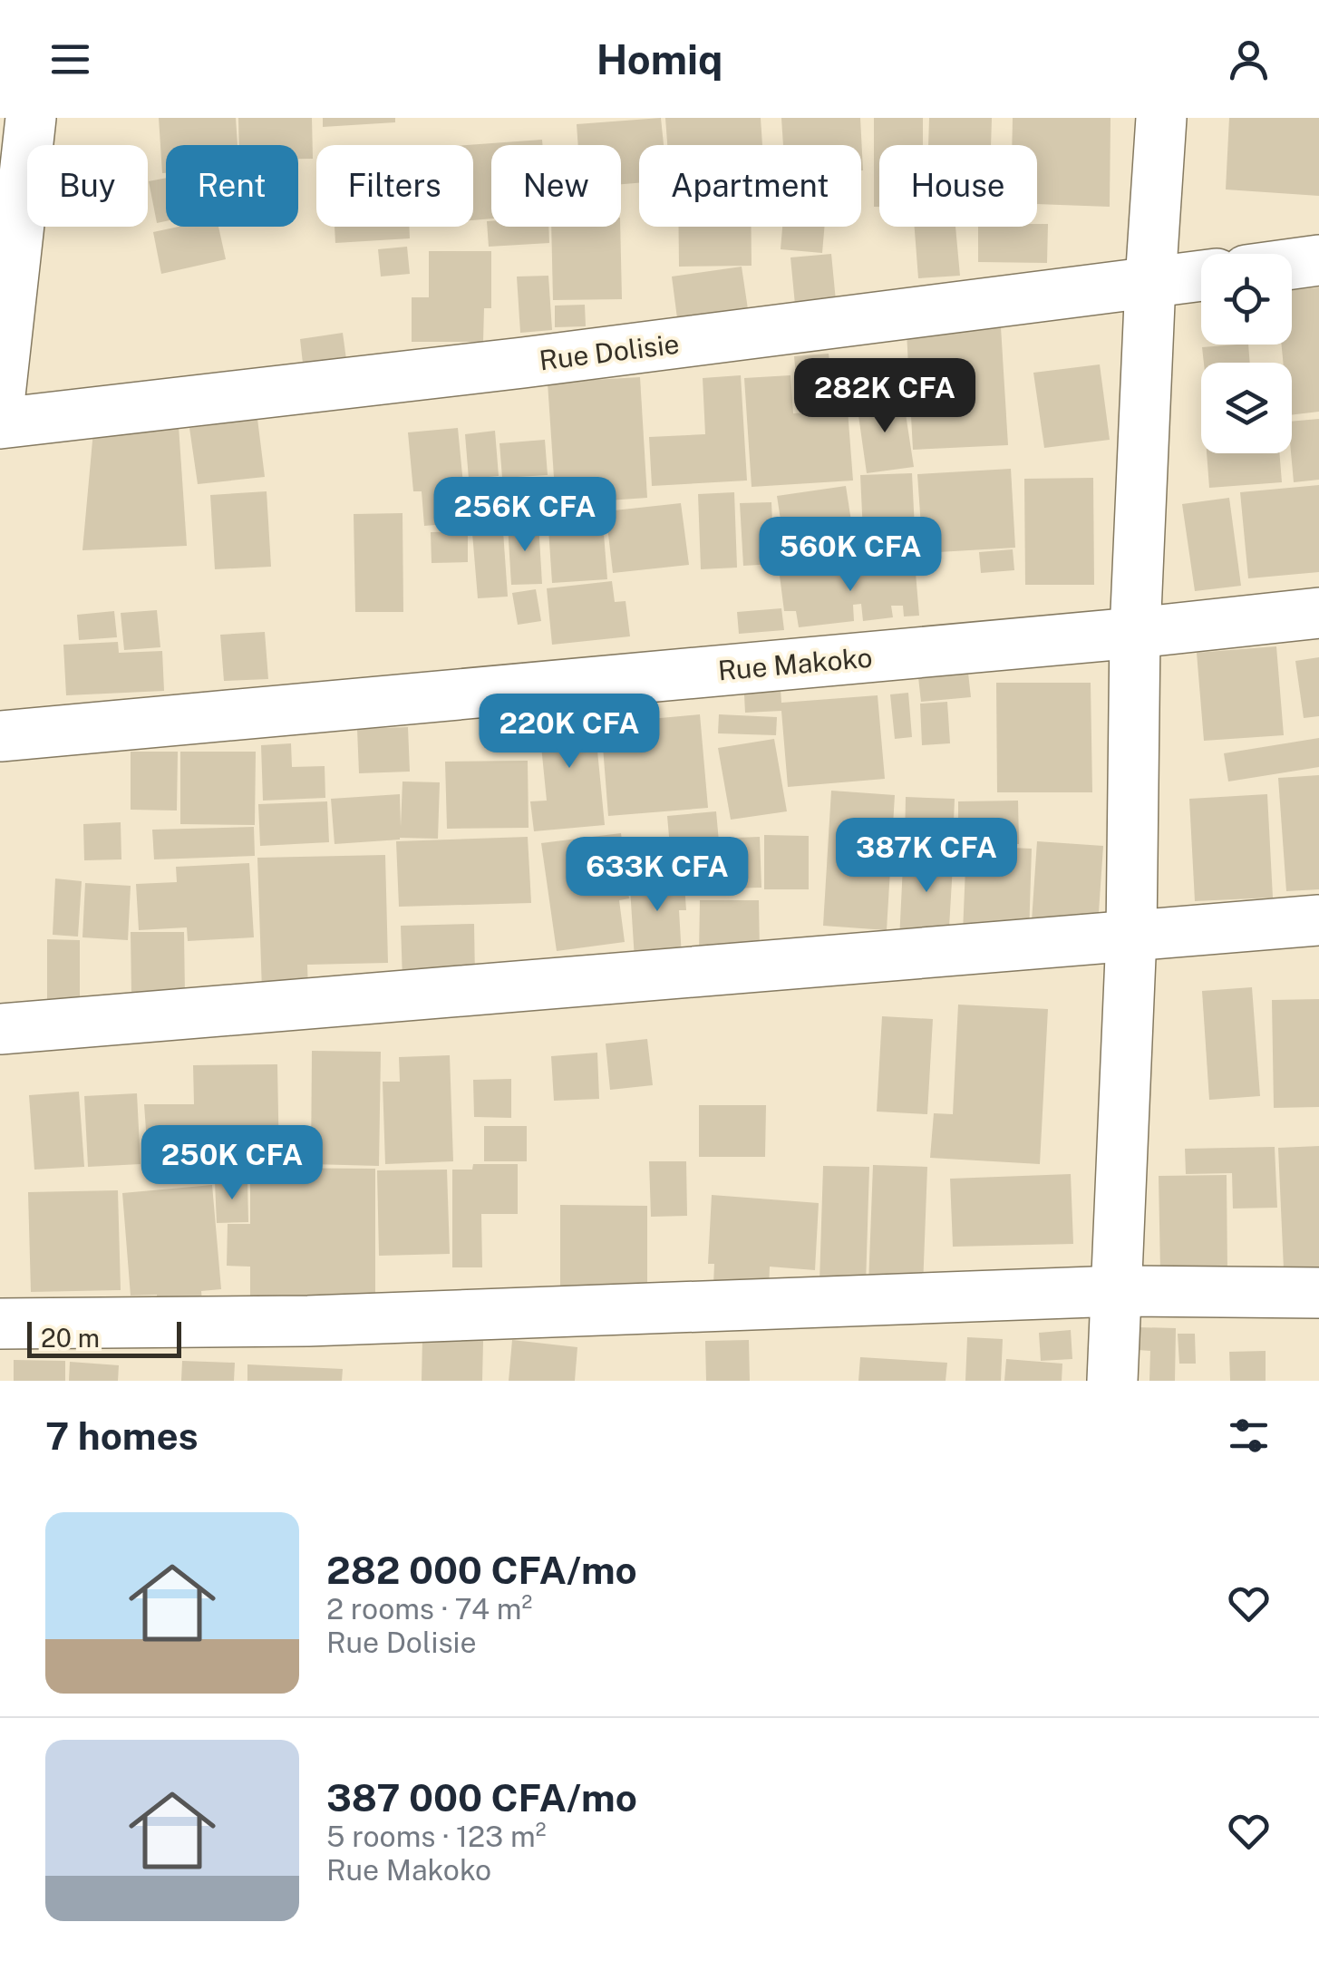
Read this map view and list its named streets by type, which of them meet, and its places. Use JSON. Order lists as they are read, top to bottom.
{
  "streets": {
    "street": ["Rue Dolisie", "Rue Makoko"]
  },
  "scale_bar": "20 m",
  "page": {
    "header": "Homiq",
    "chip": [
      "Buy",
      "Rent",
      "Filters",
      "New",
      "Apartment",
      "House"
    ],
    "price": [
      "282K CFA",
      "256K CFA",
      "560K CFA",
      "220K CFA",
      "387K CFA",
      "633K CFA",
      "250K CFA"
    ],
    "scale": "20 m",
    "heading": "7 homes",
    "list": [
      {
        "name": "282 000 CFA/mo",
        "note": "2 rooms · 74 m² · Rue Dolisie"
      },
      {
        "name": "387 000 CFA/mo",
        "note": "5 rooms · 123 m² · Rue Makoko"
      }
    ]
  }
}
